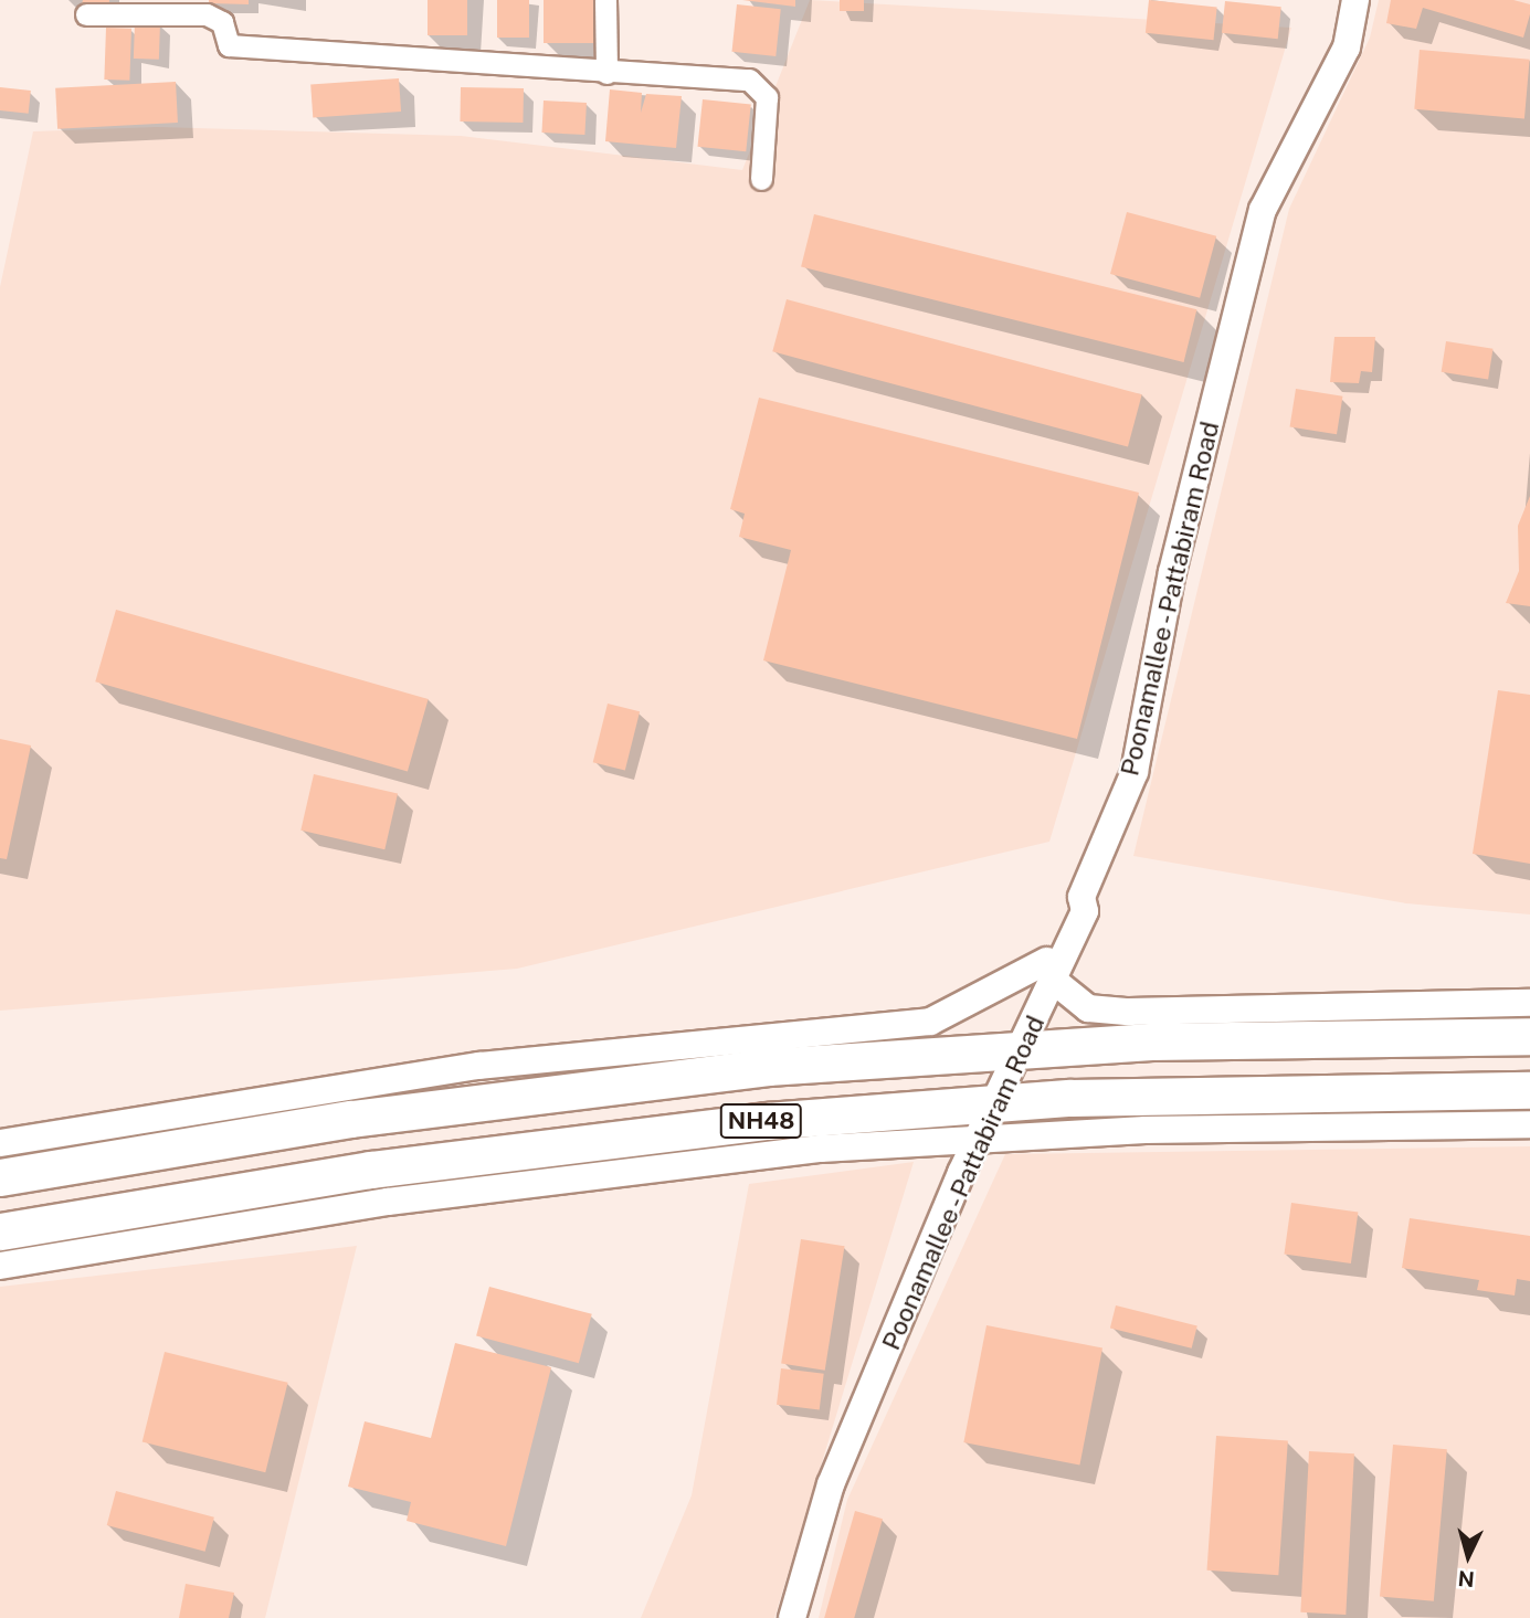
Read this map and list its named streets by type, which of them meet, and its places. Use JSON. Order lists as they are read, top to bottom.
{
  "streets": {
    "highway": ["NH48"],
    "street": ["Poonamallee - Pattabiram Road"]
  },
  "crossings": [
    ["Poonamallee - Pattabiram Road", "NH48"]
  ],
  "north": "bottom"
}
